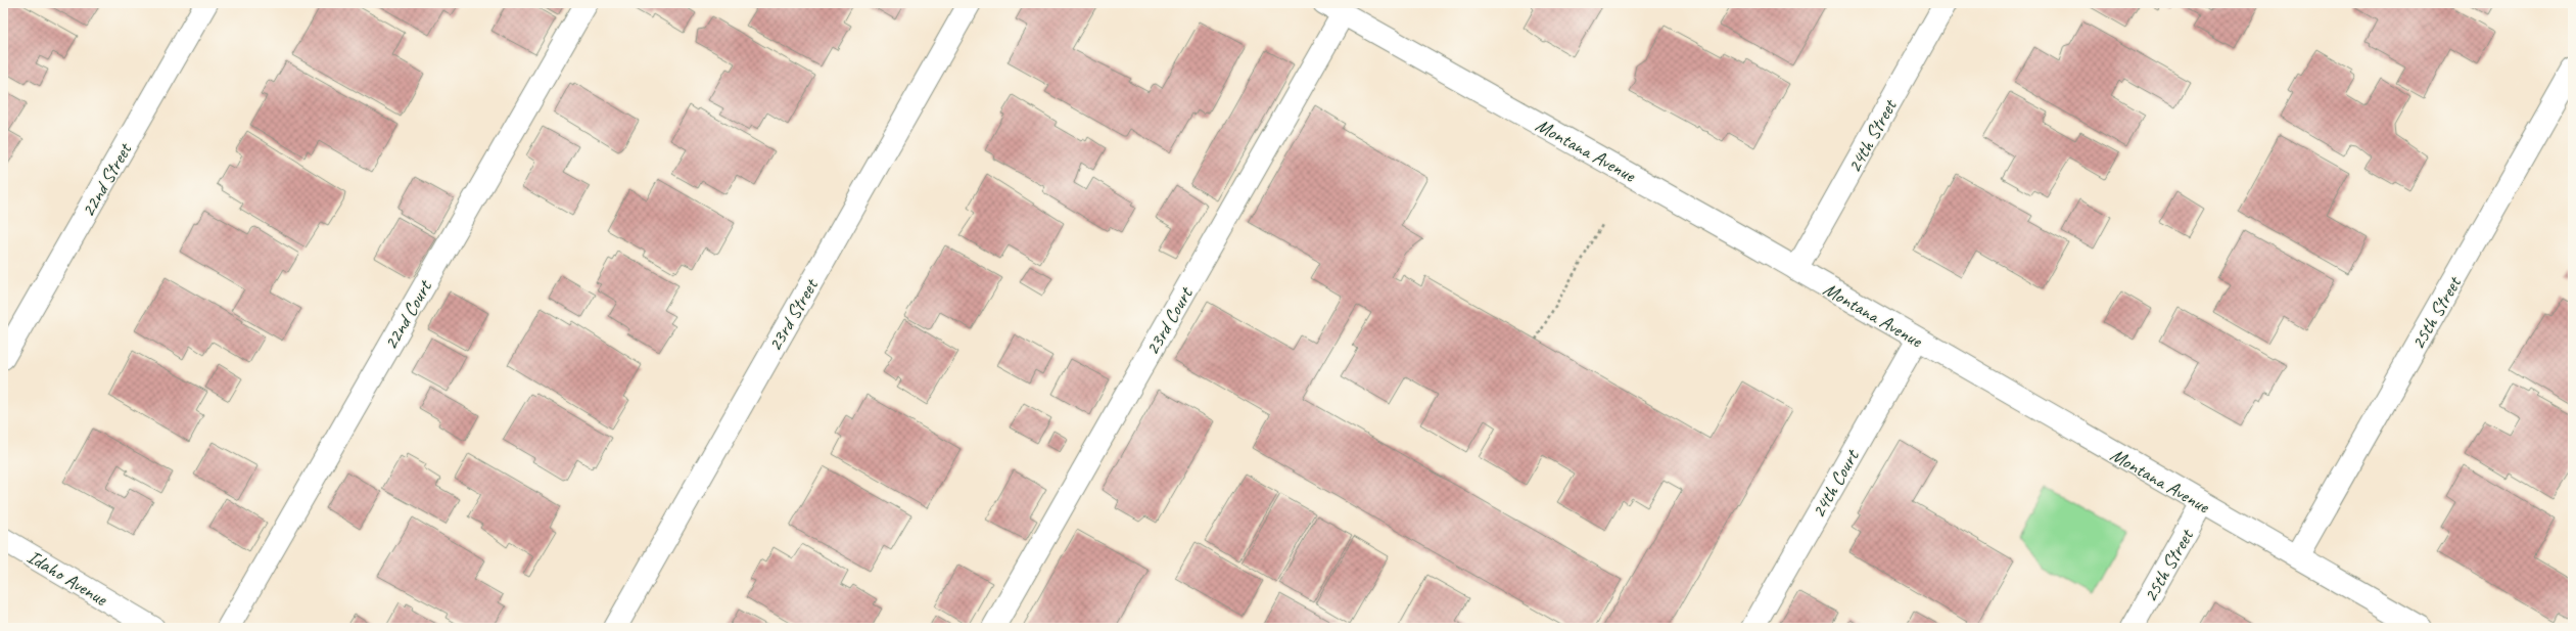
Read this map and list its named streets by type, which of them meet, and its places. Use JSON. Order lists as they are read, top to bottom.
{
  "streets": {
    "street": [
      "24th Street",
      "Montana Avenue",
      "22nd Street",
      "25th Street",
      "22nd Court",
      "23rd Street",
      "23rd Court",
      "24th Court",
      "Idaho Avenue"
    ]
  },
  "crossings": [
    ["24th Street", "Montana Avenue"],
    ["Montana Avenue", "25th Street"],
    ["Montana Avenue", "23rd Court"],
    ["Montana Avenue", "24th Court"]
  ]
}
